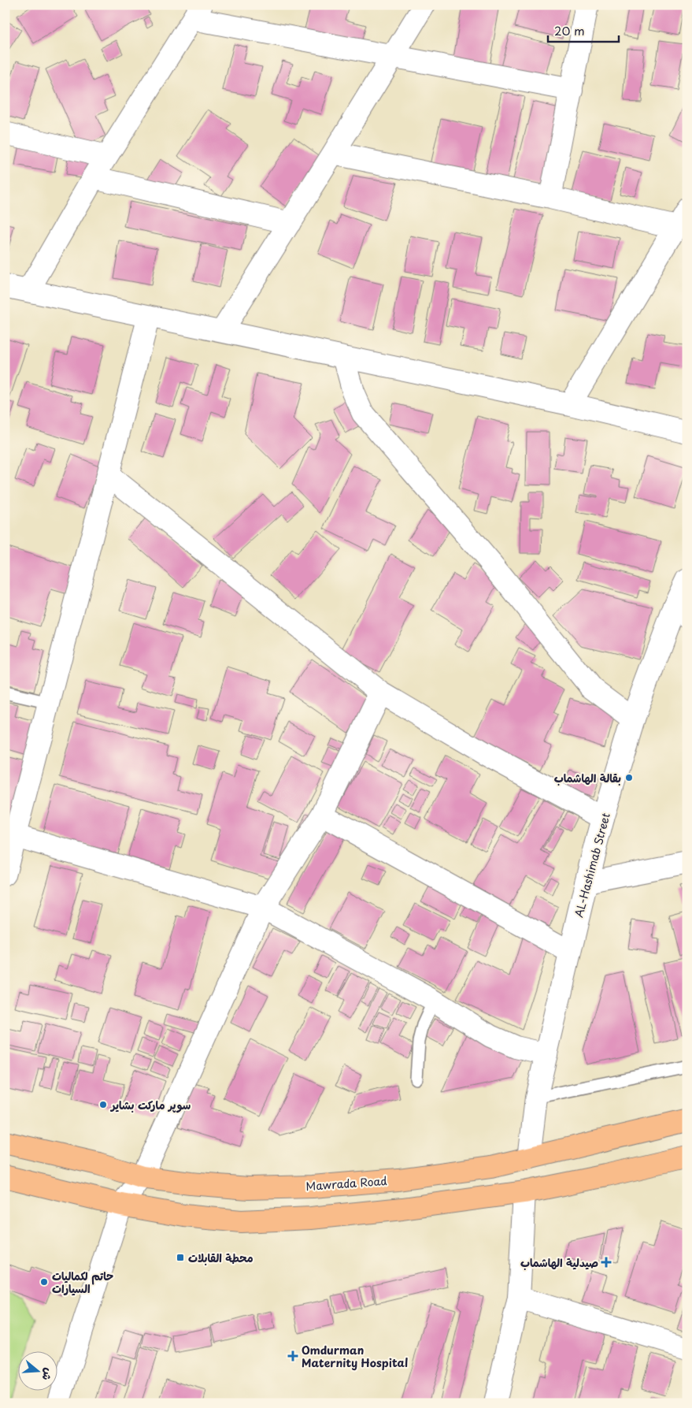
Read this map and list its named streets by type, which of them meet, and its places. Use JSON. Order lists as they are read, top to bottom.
{
  "streets": {
    "main road": ["Mawrada Road"],
    "street": ["AL-Hashimab Street"]
  },
  "crossings": [
    ["AL-Hashimab Street", "Mawrada Road"]
  ],
  "places": {
    "other": ["بقالة الهاشماب", "سوپر مارکت بشاير", "حاتم لكماليات السيارات"],
    "transit": ["محطة القابلات"],
    "health": ["صيدلية الهاشماب", "Omdurman Maternity Hospital"]
  },
  "scale_bar": "20 m",
  "north": "right"
}
